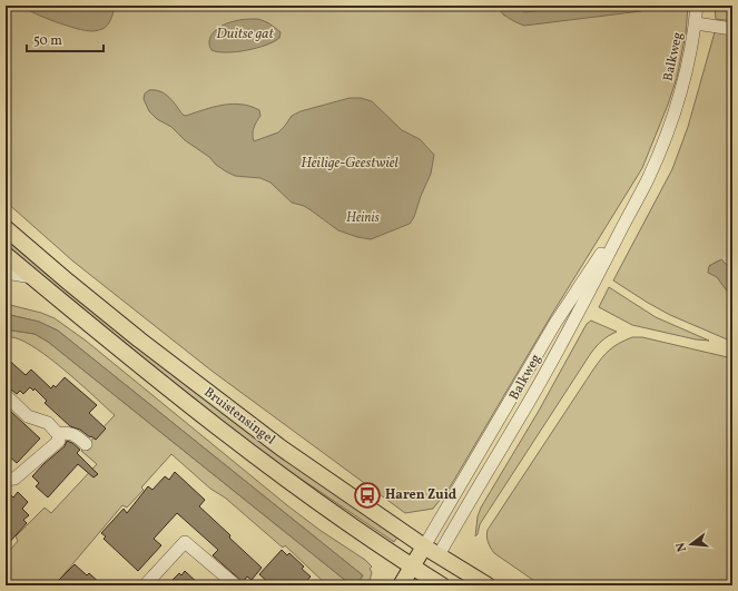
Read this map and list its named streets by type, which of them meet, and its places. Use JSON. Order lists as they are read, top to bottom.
{
  "streets": {
    "main road": ["Bruistensingel"],
    "street": ["Balkweg"]
  },
  "crossings": [
    ["Balkweg", "Bruistensingel"]
  ],
  "water": ["Duitse gat", "Heilige-Geestwiel"],
  "parks": ["Heinis"],
  "places": {
    "bus stop": ["Haren Zuid"]
  },
  "scale_bar": "50 m",
  "north": "left"
}
